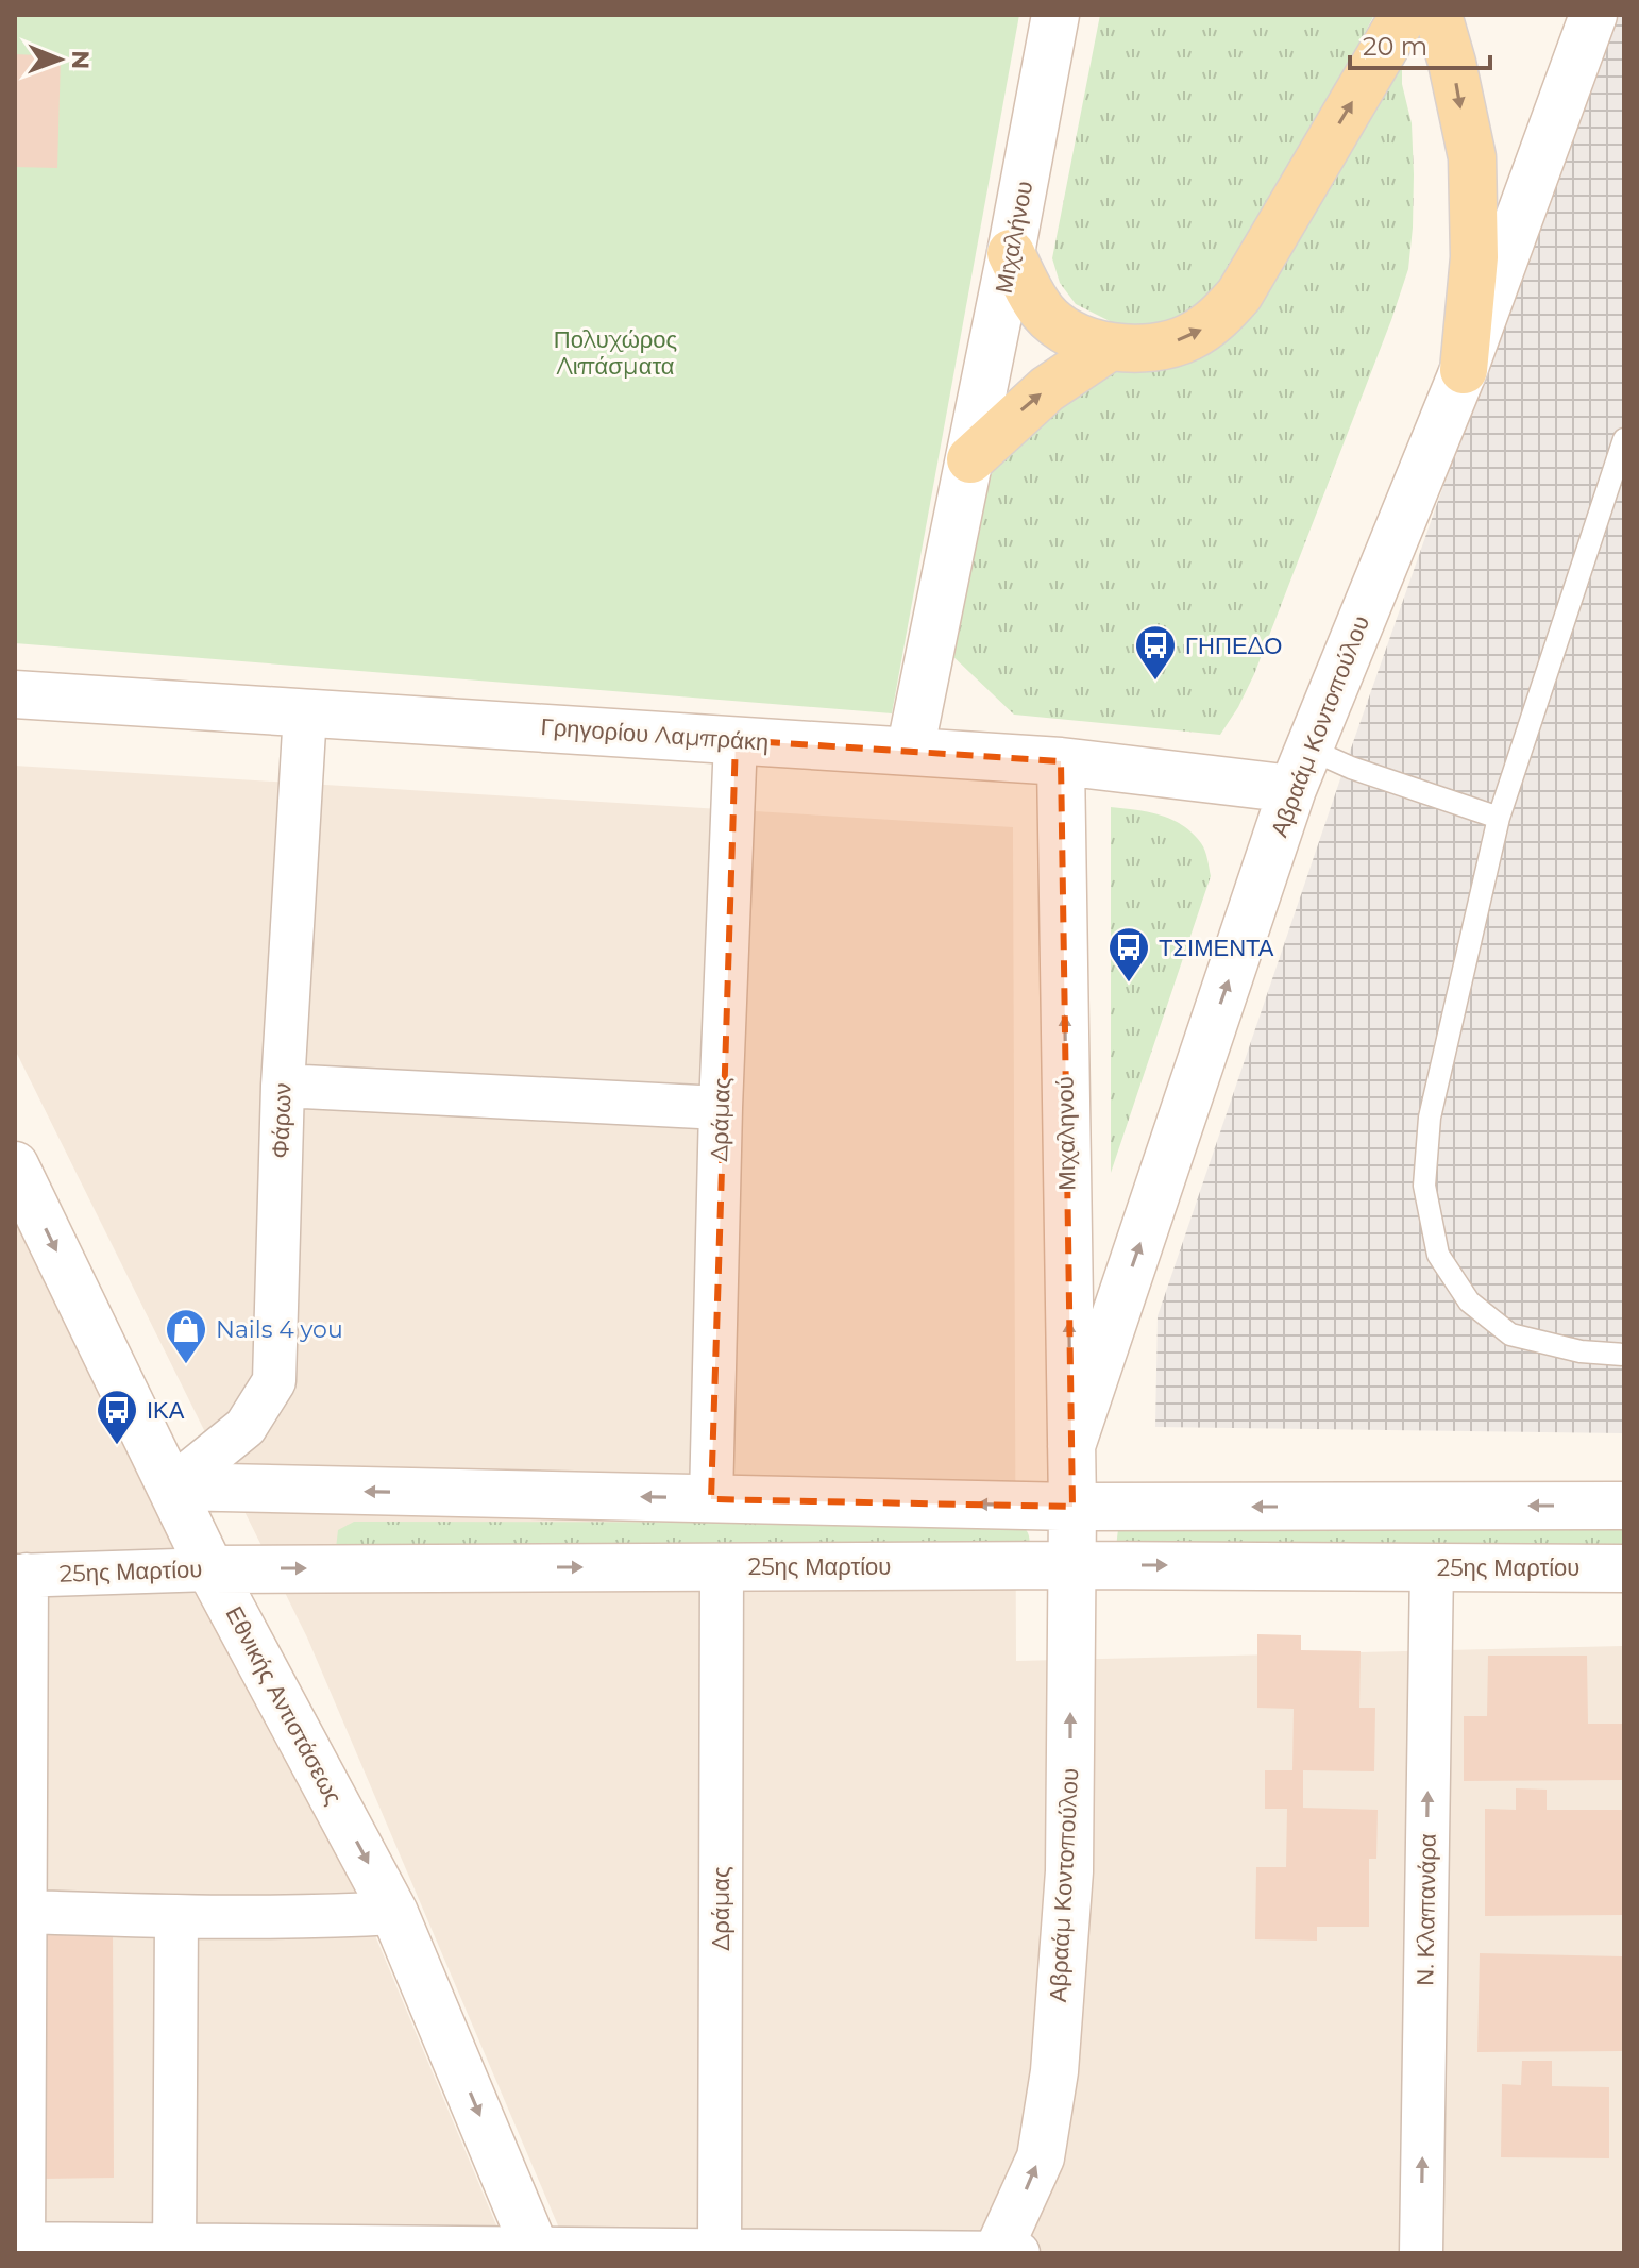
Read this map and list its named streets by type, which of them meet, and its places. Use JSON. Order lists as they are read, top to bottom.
{
  "streets": {
    "street": [
      "Μιχαλήνου",
      "Αβραάμ Κοντοπούλου",
      "Γρηγορίου Λαμπράκη",
      "Δράμας",
      "Φάρων",
      "Μιχαληνού",
      "25ης Μαρτίου",
      "Εθνικής Αντιστάσεως",
      "Ν. Κλαπανάρα"
    ]
  },
  "crossings": [
    ["Αβραάμ Κοντοπούλου", "Γρηγορίου Λαμπράκη"],
    ["Αβραάμ Κοντοπούλου", "Μιχαληνού"],
    ["Αβραάμ Κοντοπούλου", "25ης Μαρτίου"],
    ["Γρηγορίου Λαμπράκη", "Δράμας"],
    ["Γρηγορίου Λαμπράκη", "Φάρων"],
    ["Γρηγορίου Λαμπράκη", "Μιχαληνού"],
    ["Δράμας", "25ης Μαρτίου"],
    ["Φάρων", "Εθνικής Αντιστάσεως"],
    ["25ης Μαρτίου", "Εθνικής Αντιστάσεως"],
    ["25ης Μαρτίου", "Ν. Κλαπανάρα"]
  ],
  "one_way": [
    "Αβραάμ Κοντοπούλου",
    "Μιχαληνού",
    "Εθνικής Αντιστάσεως",
    "Ν. Κλαπανάρα"
  ],
  "parks": ["Πολυχώρος Λιπάσματα"],
  "places": {
    "bus stop": ["ΓΗΠΕΔΟ", "ΤΣΙΜΕΝΤΑ", "ΙΚΑ"],
    "shop": ["Nails 4 you"]
  },
  "scale_bar": "20 m",
  "north": "right"
}
